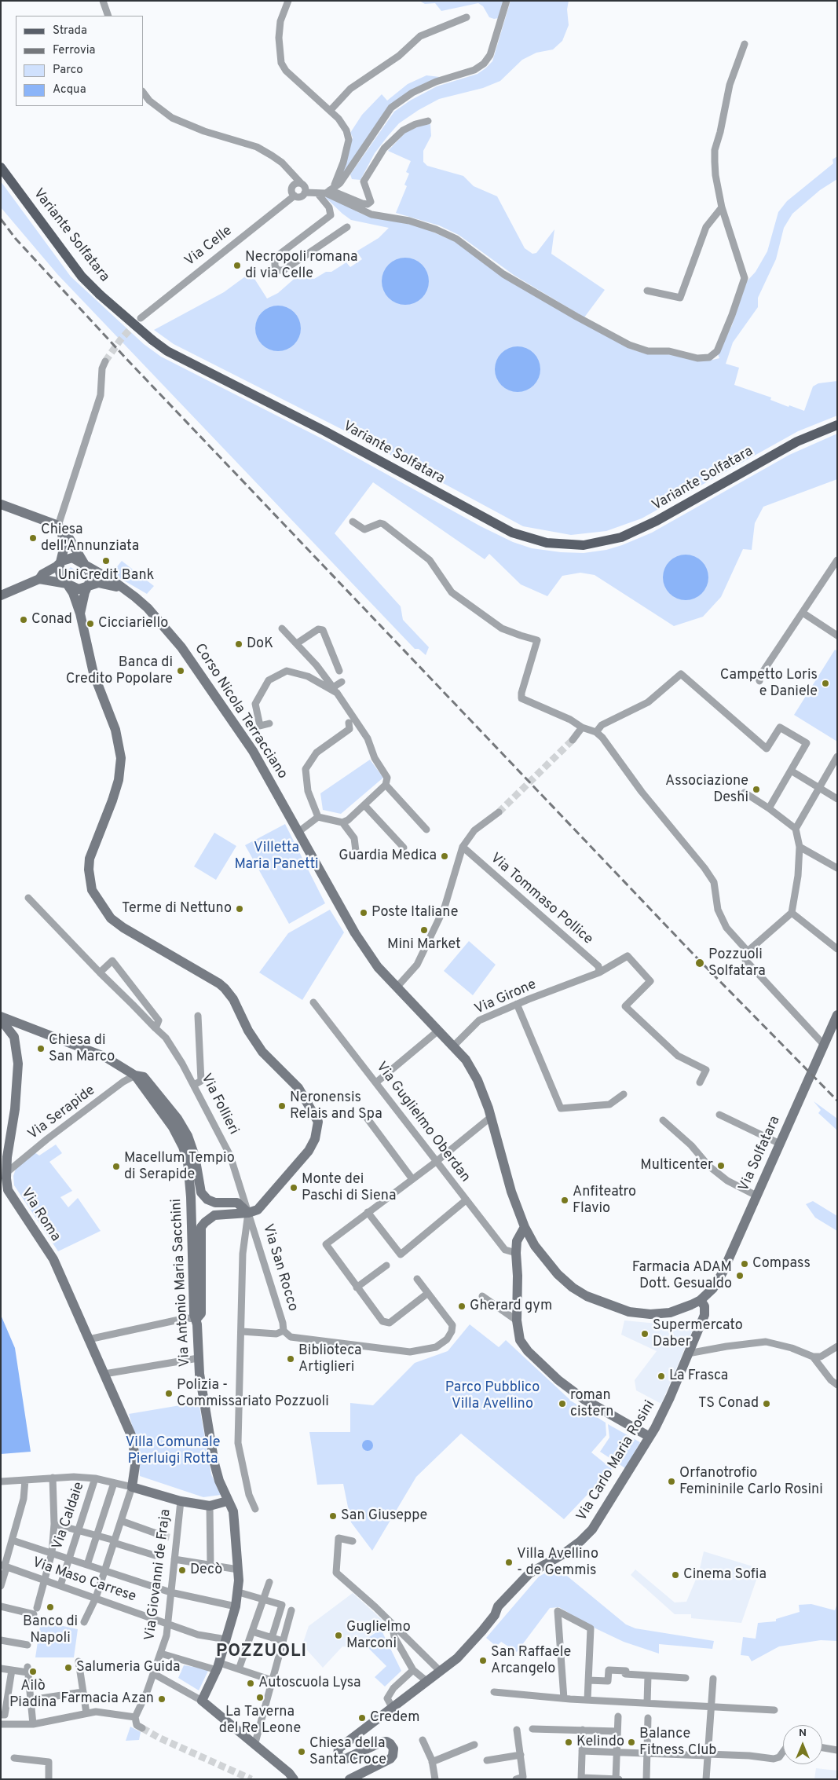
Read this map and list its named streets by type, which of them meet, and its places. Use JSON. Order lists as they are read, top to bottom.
{
  "streets": {
    "main road": ["Variante Solfatara"],
    "street": [
      "Via Celle",
      "Corso Nicola Terracciano",
      "Via Tommaso Pollice",
      "Via Girone",
      "Via Follieri",
      "Via Serapide",
      "Via Guglielmo Oberdan",
      "Via Solfatara",
      "Via Roma",
      "Via San Rocco",
      "Via Antonio Maria Sacchini",
      "Via Carlo Maria Rosini",
      "Via Caldaie",
      "Via Giovanni de Fraja",
      "Via Maso Carrese"
    ]
  },
  "crossings": [
    ["Corso Nicola Terracciano", "Via Girone"],
    ["Corso Nicola Terracciano", "Via Solfatara"],
    ["Corso Nicola Terracciano", "Via Carlo Maria Rosini"],
    ["Via Tommaso Pollice", "Via Girone"],
    ["Via Follieri", "Via San Rocco"],
    ["Via Serapide", "Via Roma"],
    ["Via Serapide", "Via Antonio Maria Sacchini"],
    ["Via Solfatara", "Via Carlo Maria Rosini"],
    ["Via Antonio Maria Sacchini", "Via Maso Carrese"],
    ["Via Caldaie", "Via Maso Carrese"],
    ["Via Giovanni de Fraja", "Via Maso Carrese"]
  ],
  "districts": ["POZZUOLI"],
  "parks": ["Villetta Maria Panetti", "Parco Pubblico Villa Avellino", "Villa Comunale Pierluigi Rotta"],
  "places": [
    "Necropoli romana di via Celle",
    "Chiesa dell'Annunziata",
    "UniCredit Bank",
    "Conad",
    "Cicciariello",
    "DoK",
    "Banca di Credito Popolare",
    "Campetto Loris e Daniele",
    "Associazione Deshi",
    "Guardia Medica",
    "Terme di Nettuno",
    "Poste Italiane",
    "Mini Market",
    "Pozzuoli Solfatara",
    "Chiesa di San Marco",
    "Neronensis Relais and Spa",
    "Multicenter",
    "Macellum Tempio di Serapide",
    "Monte dei Paschi di Siena",
    "Anfiteatro Flavio",
    "Compass",
    "Farmacia ADAM Dott. Gesualdo",
    "Gherard gym",
    "Supermercato Daber",
    "Biblioteca Artiglieri",
    "La Frasca",
    "Polizia - Commissariato Pozzuoli",
    "roman cistern",
    "TS Conad",
    "Orfanotrofio Femininile Carlo Rosini",
    "San Giuseppe",
    "Villa Avellino - de Gemmis",
    "Decò",
    "Cinema Sofia",
    "Banco di Napoli",
    "Guglielmo Marconi",
    "San Raffaele Arcangelo",
    "Salumeria Guida",
    "Ailò Piadina",
    "Autoscuola Lysa",
    "La Taverna del Re Leone",
    "Farmacia Azan",
    "Credem",
    "Kelindo",
    "Balance Fitness Club",
    "Chiesa della Santa Croce"
  ],
  "legend": [
    "Strada",
    "Ferrovia",
    "Parco",
    "Acqua"
  ],
  "north": "top"
}
